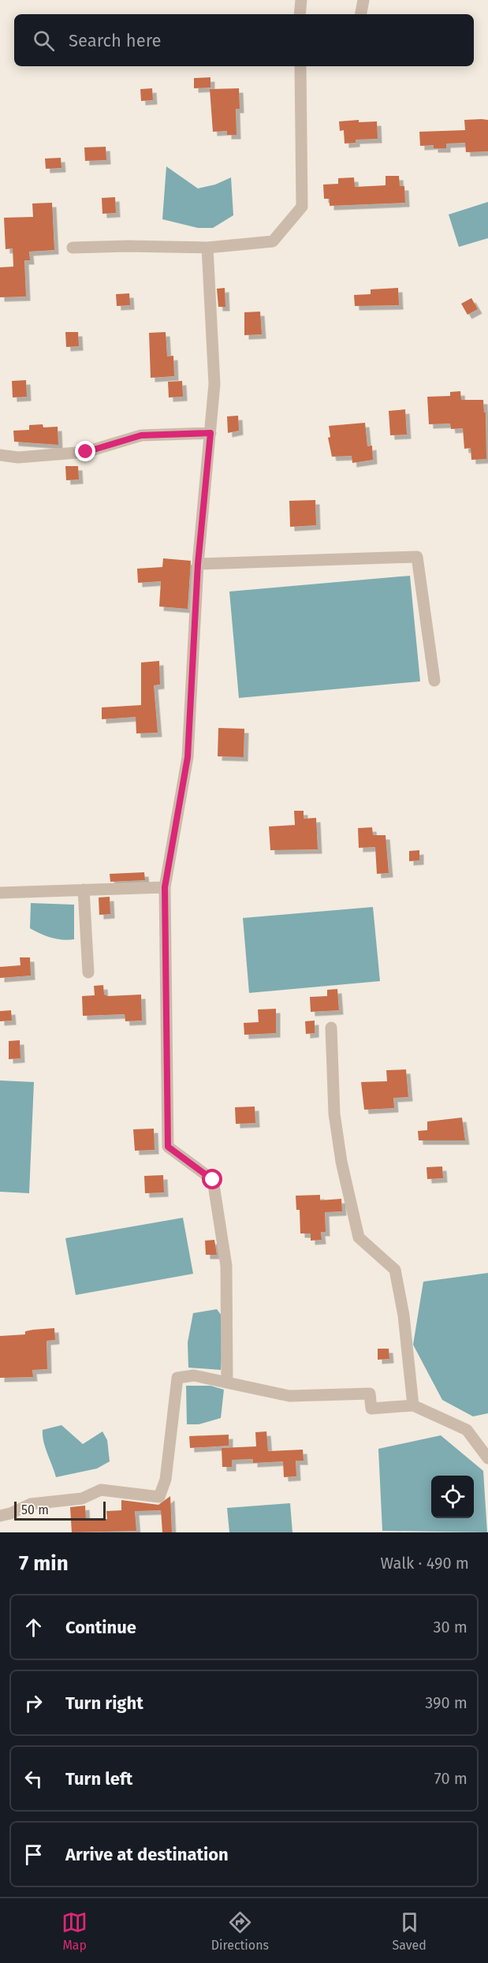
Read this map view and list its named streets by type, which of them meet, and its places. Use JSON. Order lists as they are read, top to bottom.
{
  "scale_bar": "50 m",
  "page": {
    "search": "Search here",
    "scale": "50 m",
    "heading": ["7 min", "Walk · 490 m"],
    "list": [
      ["Continue", "30 m"],
      ["Turn right", "390 m"],
      ["Turn left", "70 m"],
      "Arrive at destination"
    ],
    "nav": ["Map", "Directions", "Saved"]
  }
}
